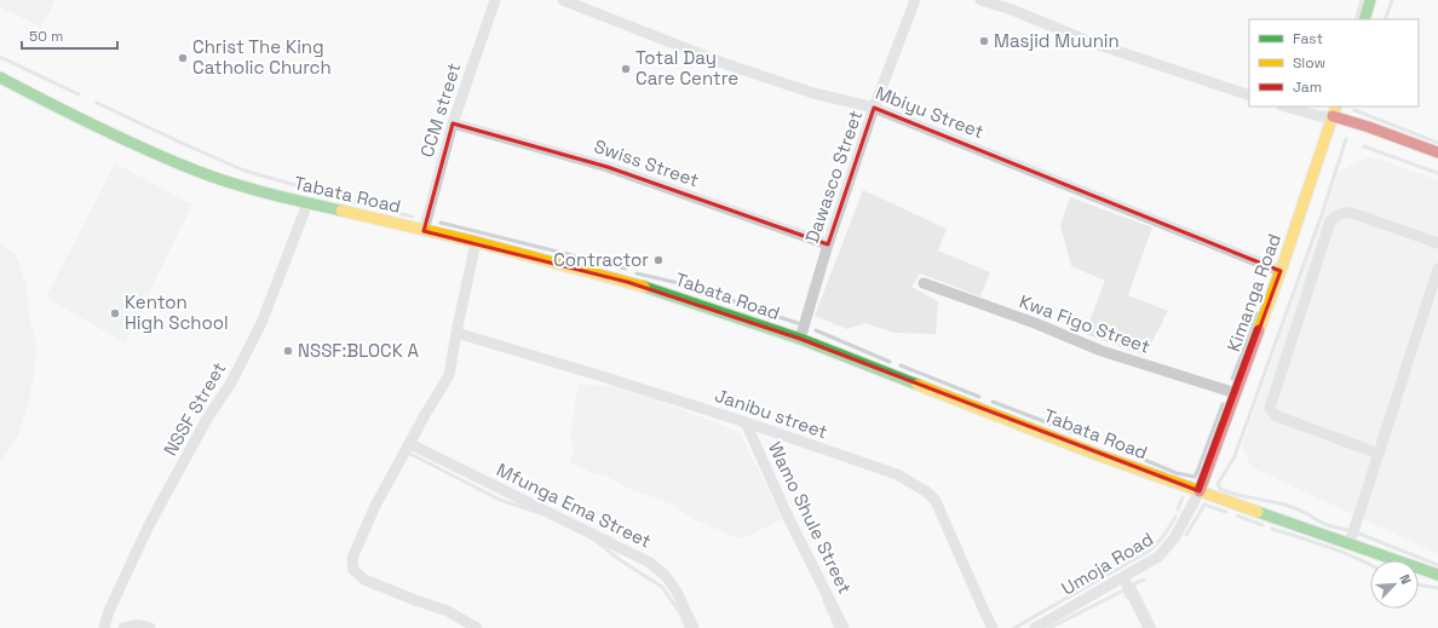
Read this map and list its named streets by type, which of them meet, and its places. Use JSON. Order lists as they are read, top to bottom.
{
  "streets": {
    "main road": ["Tabata Road", "Kimanga Road"],
    "street": [
      "CCM street",
      "Mbiyu Street",
      "Swiss Street",
      "Dawasco Street",
      "Kwa Figo Street",
      "NSSF Street",
      "Janibu street",
      "Mfunga Ema Street",
      "Wamo Shule Street",
      "Umoja Road"
    ]
  },
  "crossings": [
    ["CCM street", "Swiss Street"],
    ["CCM street", "Tabata Road"],
    ["Mbiyu Street", "Dawasco Street"],
    ["Mbiyu Street", "Kimanga Road"],
    ["Swiss Street", "Dawasco Street"],
    ["Dawasco Street", "Tabata Road"],
    ["Tabata Road", "Kimanga Road"],
    ["Tabata Road", "NSSF Street"],
    ["Tabata Road", "Umoja Road"],
    ["Kimanga Road", "Kwa Figo Street"],
    ["Kimanga Road", "Umoja Road"],
    ["Janibu street", "Wamo Shule Street"]
  ],
  "places": [
    "Masjid Muunin",
    "Christ The King Catholic Church",
    "Total Day Care Centre",
    "Contractor",
    "Kenton High School",
    "NSSF:BLOCK A"
  ],
  "legend": ["Fast", "Slow", "Jam"],
  "scale_bar": "50 m",
  "north": "top right"
}
